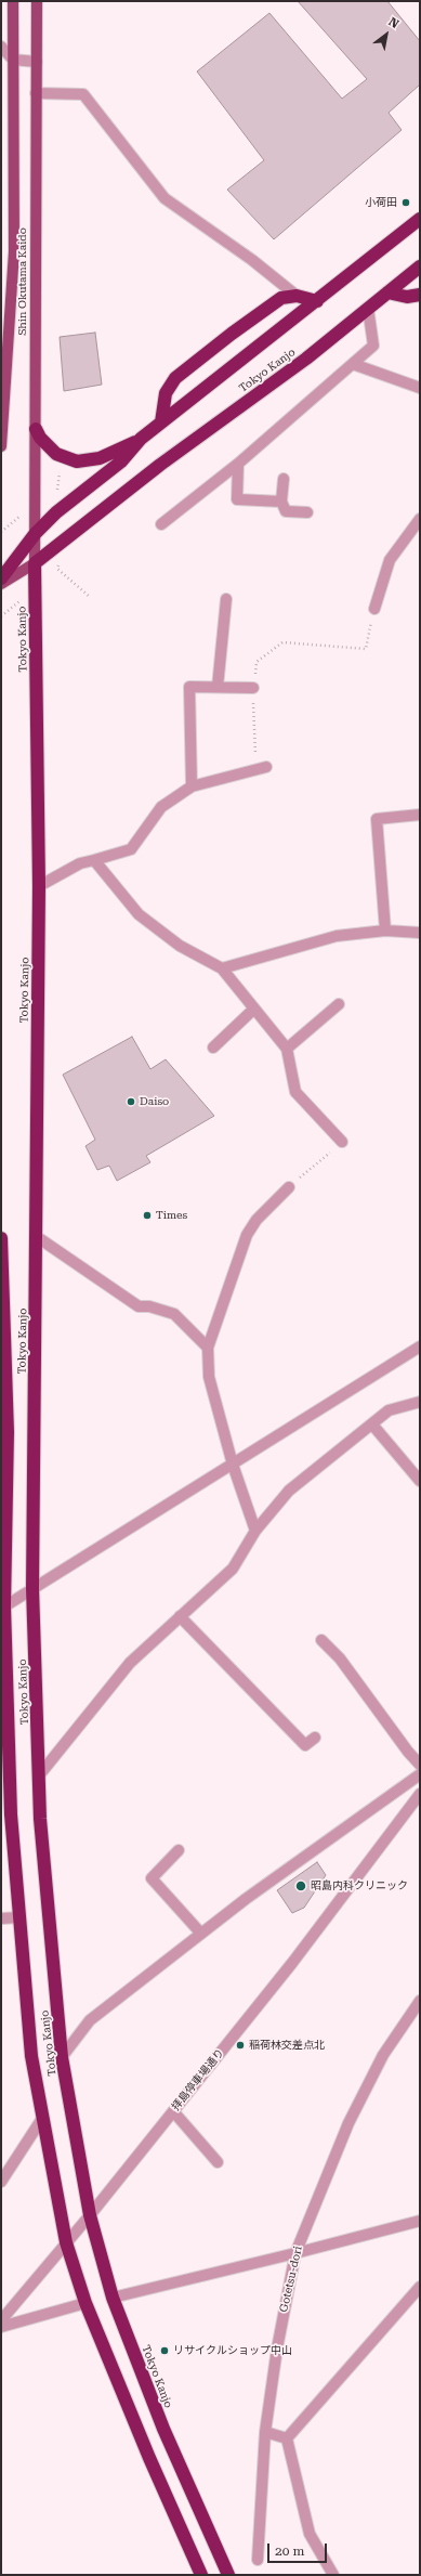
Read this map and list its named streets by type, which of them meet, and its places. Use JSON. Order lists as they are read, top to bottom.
{
  "streets": {
    "highway": ["Tokyo Kanjo"],
    "main road": ["Shin Okutama Kaido"],
    "street": ["拝島停車場通り", "Gotetsu-dori"]
  },
  "crossings": [
    ["Shin Okutama Kaido", "Tokyo Kanjo"],
    ["Tokyo Kanjo", "拝島停車場通り"]
  ],
  "places": [
    "小荷田",
    "Daiso",
    "Times",
    "昭島内科クリニック",
    "稲荷林交差点北",
    "リサイクルショップ中山"
  ],
  "scale_bar": "20 m",
  "north": "top right"
}
